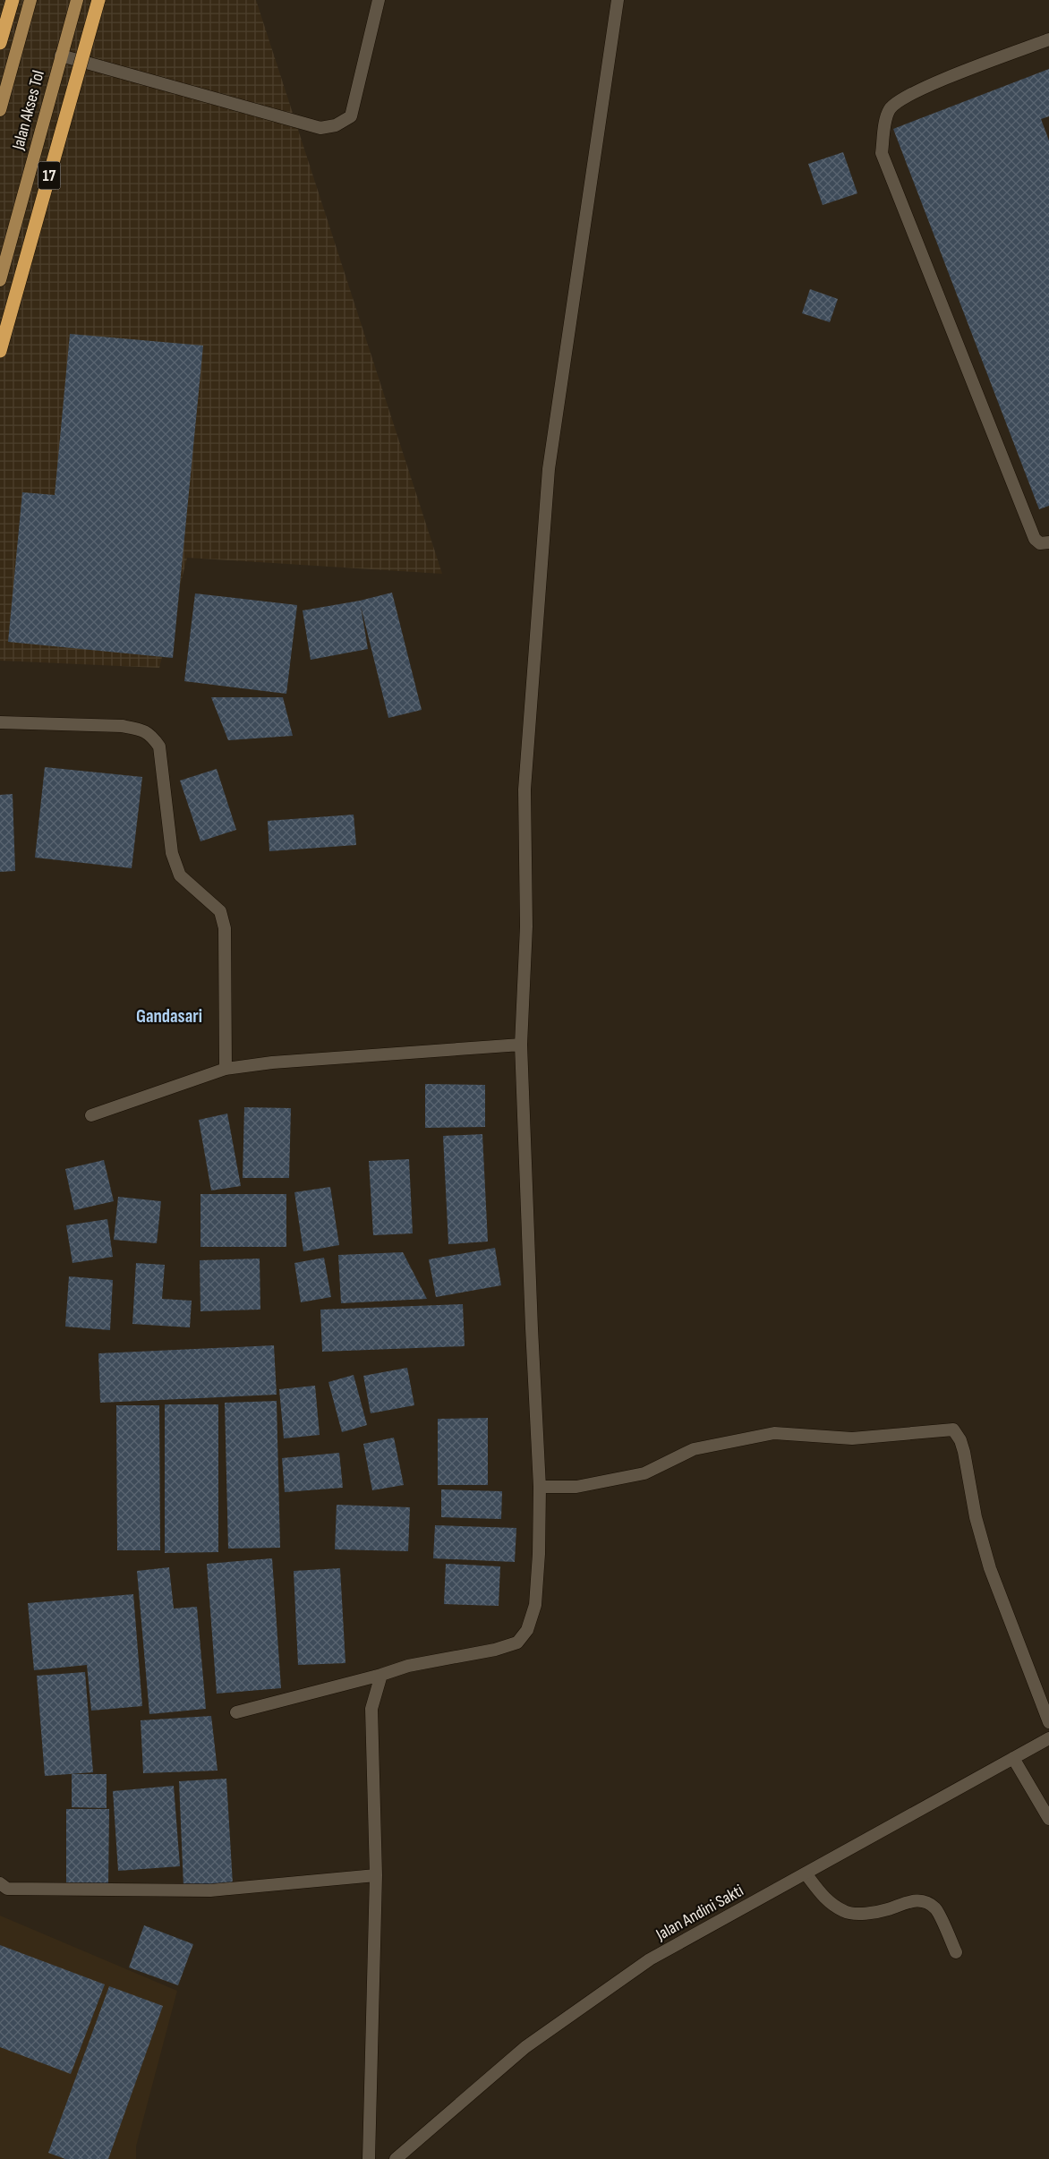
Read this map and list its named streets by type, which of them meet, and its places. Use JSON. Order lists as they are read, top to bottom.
{
  "streets": {
    "highway": ["17"],
    "main road": ["Jalan Akses Tol"],
    "street": ["Jalan Andini Sakti"]
  },
  "districts": ["Gandasari"]
}
